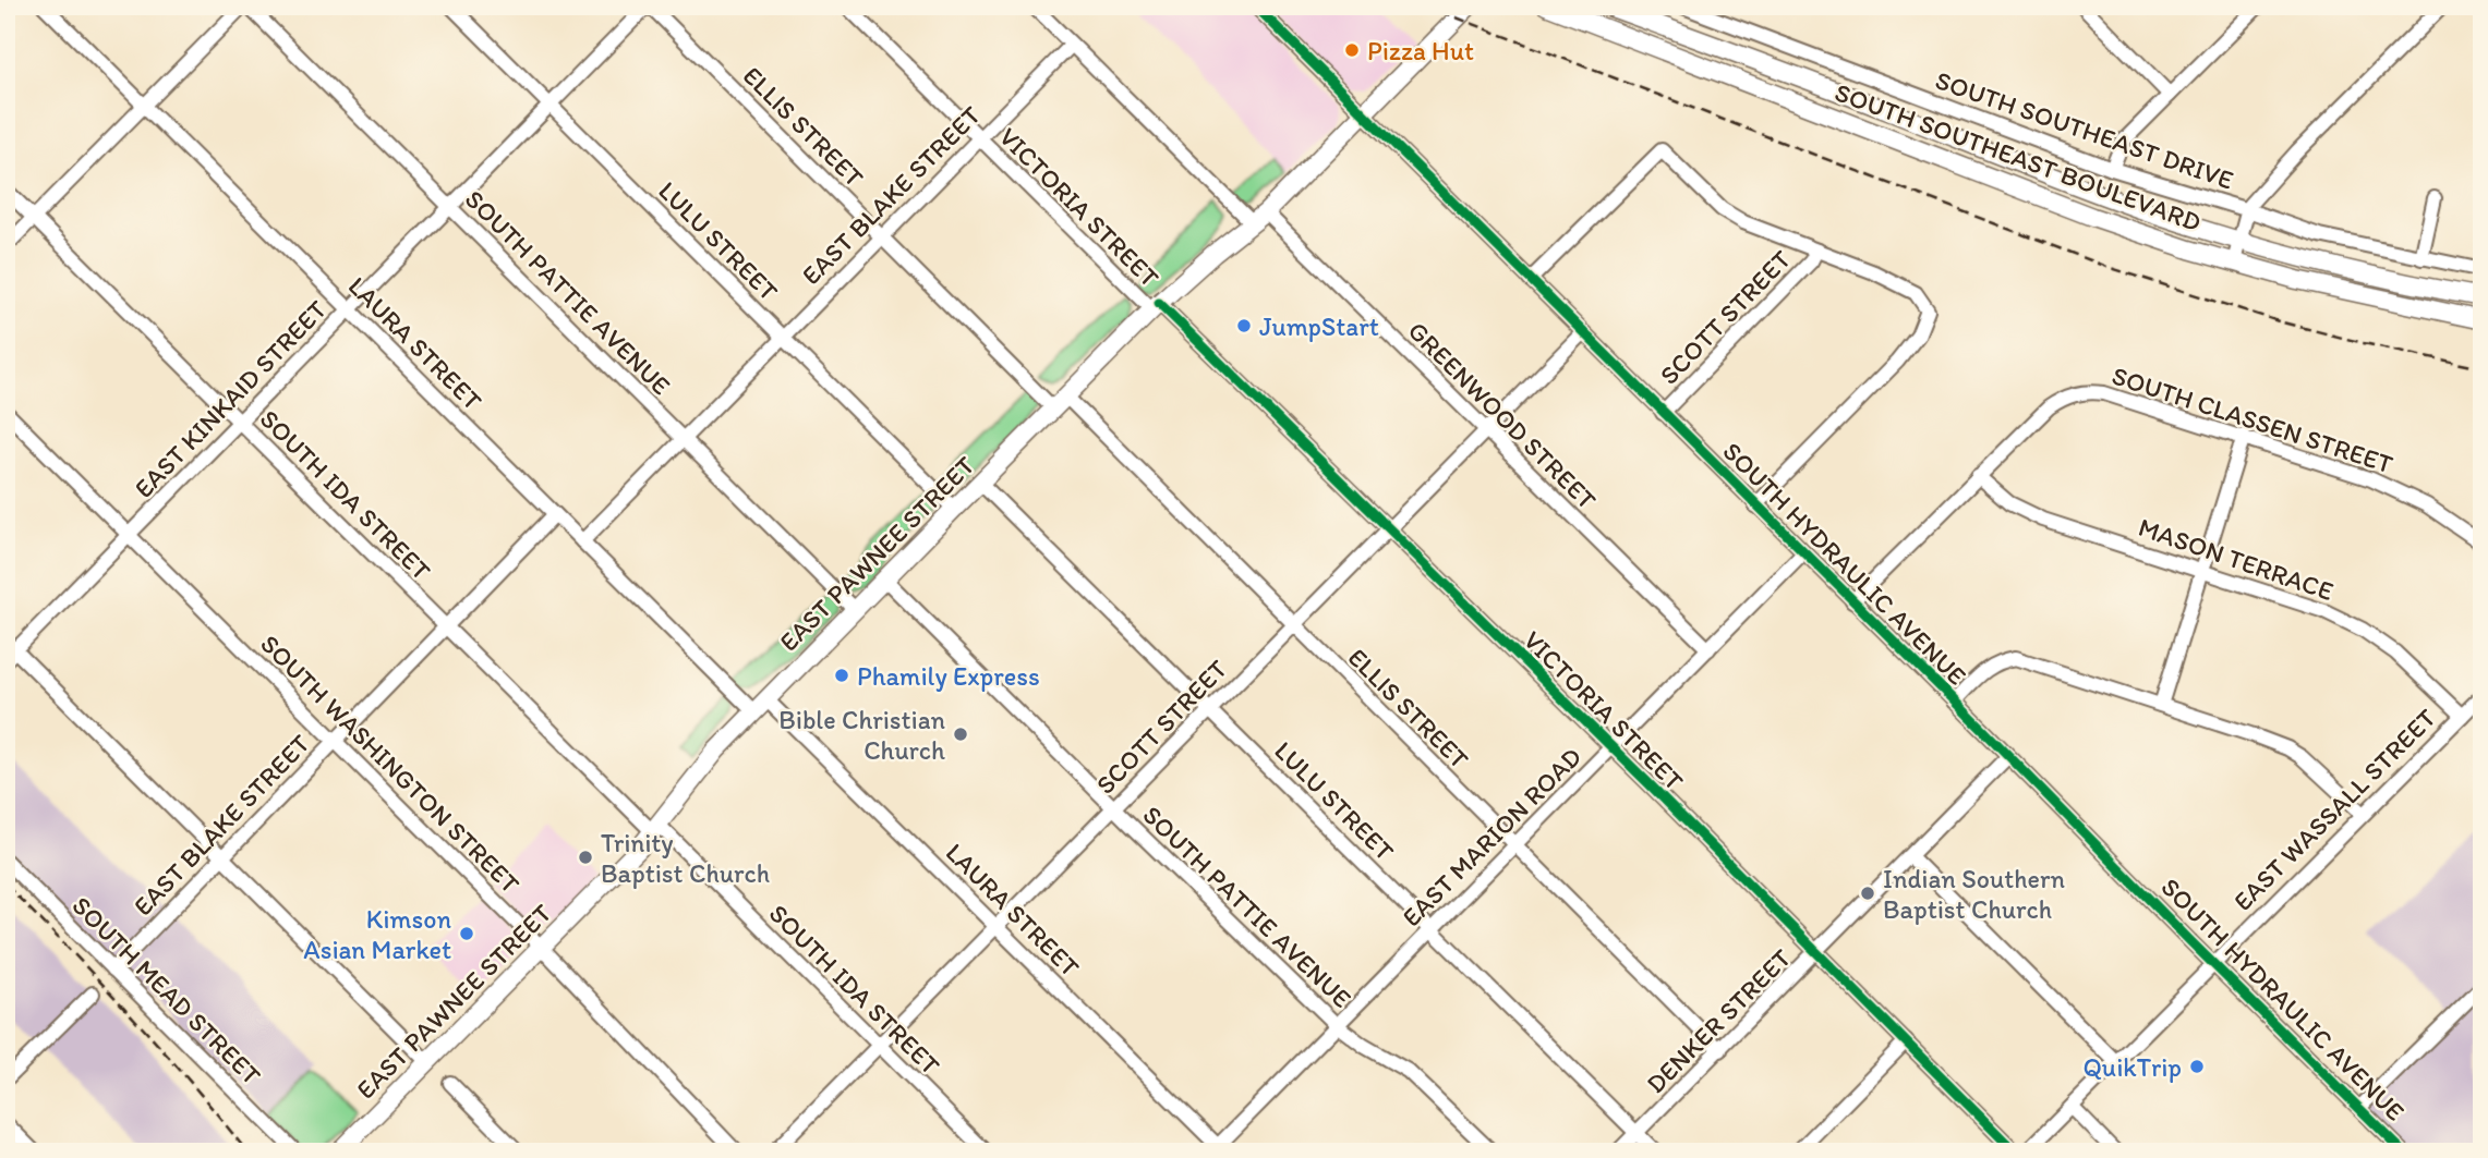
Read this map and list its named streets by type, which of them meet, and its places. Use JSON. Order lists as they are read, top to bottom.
{
  "streets": {
    "main road": ["SOUTH SOUTHEAST BOULEVARD", "EAST PAWNEE STREET"],
    "street": [
      "ELLIS STREET",
      "SOUTH SOUTHEAST DRIVE",
      "EAST BLAKE STREET",
      "VICTORIA STREET",
      "LULU STREET",
      "SOUTH PATTIE AVENUE",
      "SCOTT STREET",
      "LAURA STREET",
      "EAST KINKAID STREET",
      "GREENWOOD STREET",
      "SOUTH CLASSEN STREET",
      "SOUTH IDA STREET",
      "MASON TERRACE",
      "SOUTH HYDRAULIC AVENUE",
      "SOUTH WASHINGTON STREET",
      "EAST WASSALL STREET",
      "EAST MARION ROAD",
      "SOUTH MEAD STREET",
      "DENKER STREET"
    ]
  },
  "crossings": [
    ["ELLIS STREET", "EAST BLAKE STREET"],
    ["ELLIS STREET", "SCOTT STREET"],
    ["ELLIS STREET", "EAST KINKAID STREET"],
    ["ELLIS STREET", "EAST PAWNEE STREET"],
    ["ELLIS STREET", "EAST MARION ROAD"],
    ["ELLIS STREET", "DENKER STREET"],
    ["EAST BLAKE STREET", "VICTORIA STREET"],
    ["EAST BLAKE STREET", "LULU STREET"],
    ["EAST BLAKE STREET", "SOUTH PATTIE AVENUE"],
    ["EAST BLAKE STREET", "LAURA STREET"],
    ["EAST BLAKE STREET", "GREENWOOD STREET"],
    ["EAST BLAKE STREET", "SOUTH IDA STREET"],
    ["EAST BLAKE STREET", "SOUTH WASHINGTON STREET"],
    ["EAST BLAKE STREET", "SOUTH MEAD STREET"],
    ["VICTORIA STREET", "SCOTT STREET"],
    ["VICTORIA STREET", "EAST PAWNEE STREET"],
    ["VICTORIA STREET", "EAST MARION ROAD"],
    ["VICTORIA STREET", "DENKER STREET"],
    ["LULU STREET", "SCOTT STREET"],
    ["LULU STREET", "EAST KINKAID STREET"],
    ["LULU STREET", "EAST PAWNEE STREET"],
    ["LULU STREET", "EAST MARION ROAD"],
    ["LULU STREET", "DENKER STREET"],
    ["SOUTH PATTIE AVENUE", "SCOTT STREET"],
    ["SOUTH PATTIE AVENUE", "EAST KINKAID STREET"],
    ["SOUTH PATTIE AVENUE", "EAST PAWNEE STREET"],
    ["SOUTH PATTIE AVENUE", "EAST MARION ROAD"],
    ["SCOTT STREET", "LAURA STREET"],
    ["SCOTT STREET", "GREENWOOD STREET"],
    ["SCOTT STREET", "SOUTH IDA STREET"],
    ["SCOTT STREET", "SOUTH HYDRAULIC AVENUE"],
    ["LAURA STREET", "EAST KINKAID STREET"],
    ["LAURA STREET", "EAST PAWNEE STREET"],
    ["LAURA STREET", "EAST MARION ROAD"],
    ["EAST KINKAID STREET", "SOUTH IDA STREET"],
    ["EAST KINKAID STREET", "SOUTH WASHINGTON STREET"],
    ["GREENWOOD STREET", "EAST PAWNEE STREET"],
    ["GREENWOOD STREET", "EAST MARION ROAD"],
    ["SOUTH CLASSEN STREET", "MASON TERRACE"],
    ["SOUTH CLASSEN STREET", "SOUTH HYDRAULIC AVENUE"],
    ["SOUTH IDA STREET", "EAST PAWNEE STREET"],
    ["EAST PAWNEE STREET", "SOUTH HYDRAULIC AVENUE"],
    ["EAST PAWNEE STREET", "SOUTH WASHINGTON STREET"],
    ["MASON TERRACE", "EAST WASSALL STREET"],
    ["SOUTH HYDRAULIC AVENUE", "EAST WASSALL STREET"],
    ["SOUTH HYDRAULIC AVENUE", "EAST MARION ROAD"],
    ["SOUTH HYDRAULIC AVENUE", "DENKER STREET"]
  ],
  "places": [
    "Pizza Hut",
    "JumpStart",
    "Phamily Express",
    "Bible Christian Church",
    "Trinity Baptist Church",
    "Indian Southern Baptist Church",
    "Kimson Asian Market",
    "QuikTrip"
  ]
}
